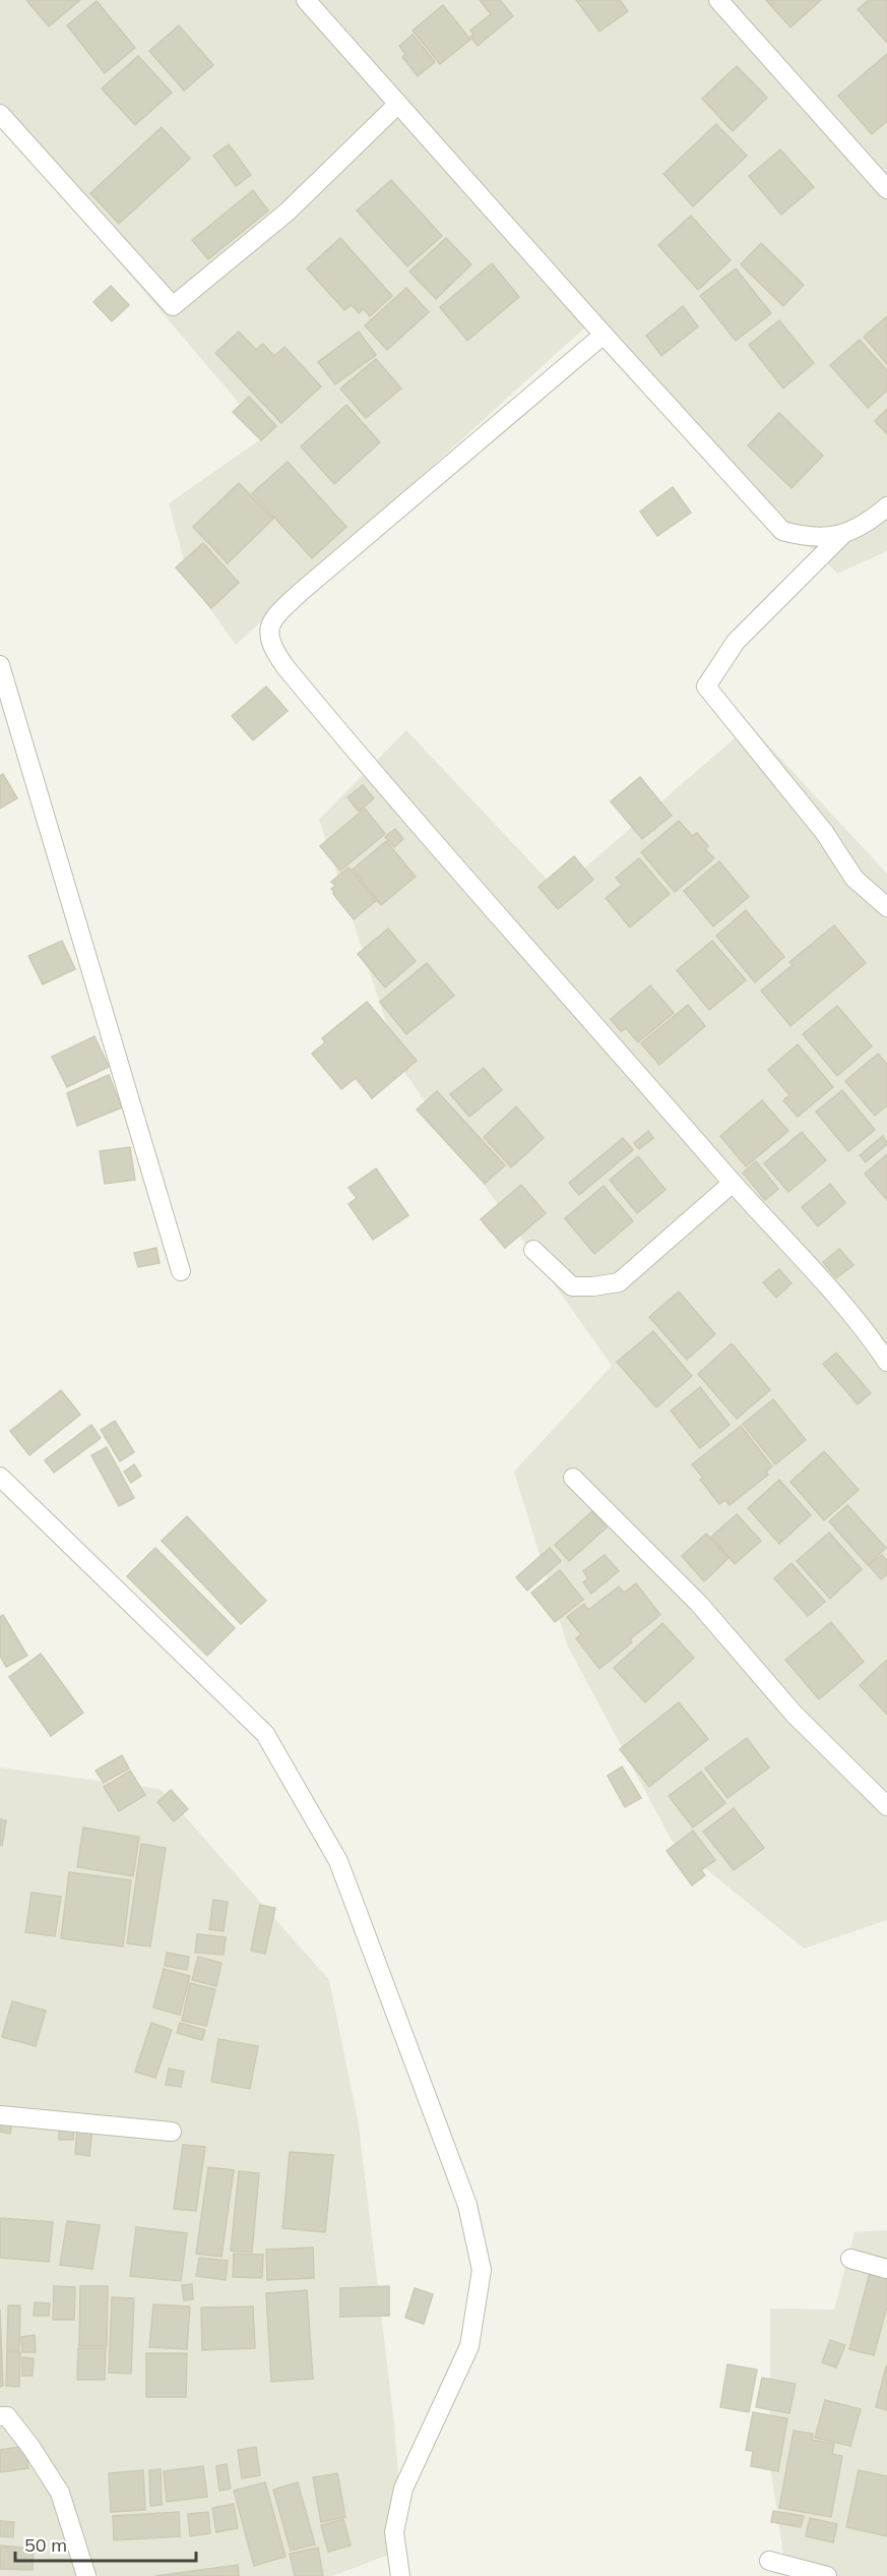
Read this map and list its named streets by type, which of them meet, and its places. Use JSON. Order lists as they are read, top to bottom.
{
  "scale_bar": "50 m"
}
